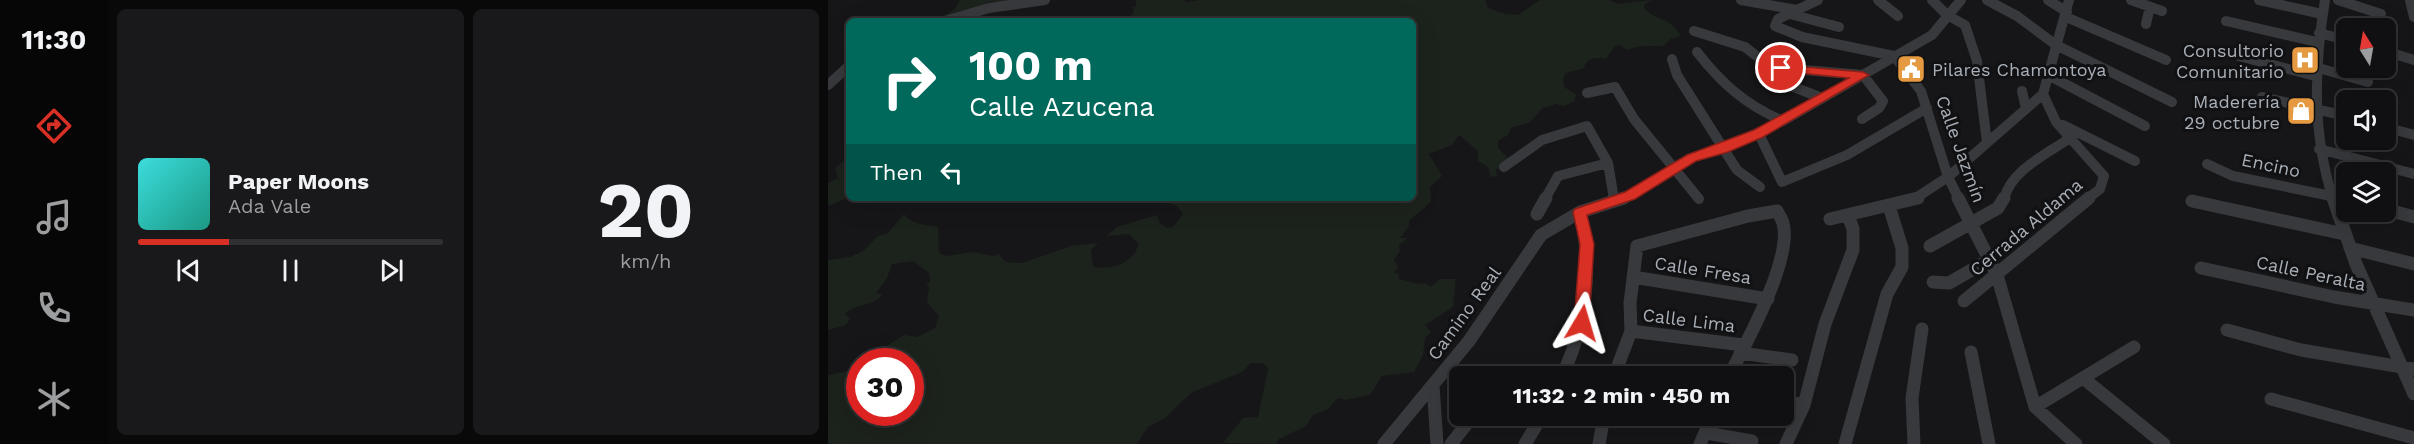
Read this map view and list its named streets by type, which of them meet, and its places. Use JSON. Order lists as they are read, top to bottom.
{
  "streets": {
    "street": [
      "Calle Jazmín",
      "Encino",
      "Cerrada Aldama",
      "Calle Fresa",
      "Calle Peralta",
      "Camino Real",
      "Calle Lima"
    ]
  },
  "crossings": [
    ["Calle Jazmín", "Cerrada Aldama"],
    ["Calle Jazmín", "Camino Real"]
  ],
  "places": {
    "hospital": ["Consultorio Comunitario"],
    "public building": ["Pilares Chamontoya"],
    "shop": ["Maderería 29 octubre"]
  },
  "north": "top",
  "page": {
    "tabs": "11:30",
    "tile": ["20", "km/h"],
    "turn": ["100 m", "Calle Azucena"],
    "then": "Then",
    "song": ["Paper Moons", "Ada Vale"],
    "limit": "30",
    "trip": "11:32 · 2 min · 450 m"
  }
}
